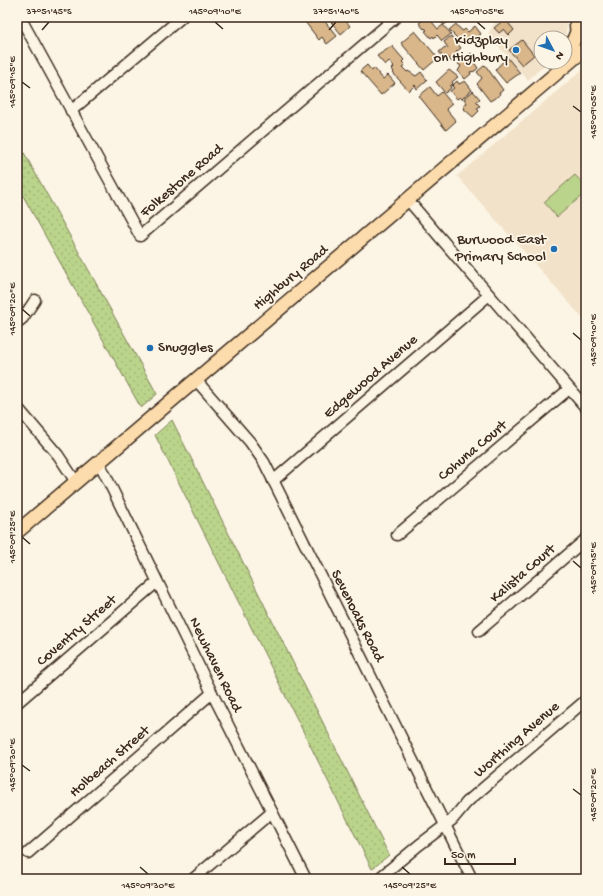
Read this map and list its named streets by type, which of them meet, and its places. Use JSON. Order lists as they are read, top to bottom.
{
  "streets": {
    "main road": ["Highbury Road"],
    "street": [
      "Folkestone Road",
      "Edgewood Avenue",
      "Cohuna Court",
      "Kalista Court",
      "Sevenoaks Road",
      "Coventry Street",
      "Newhaven Road",
      "Worthing Avenue",
      "Holbeach Street"
    ]
  },
  "crossings": [
    ["Highbury Road", "Sevenoaks Road"],
    ["Highbury Road", "Newhaven Road"],
    ["Edgewood Avenue", "Sevenoaks Road"],
    ["Sevenoaks Road", "Worthing Avenue"],
    ["Coventry Street", "Newhaven Road"],
    ["Newhaven Road", "Holbeach Street"]
  ],
  "places": ["Kidzplay on Highbury", "Burwood East Primary School", "Snuggles"],
  "scale_bar": "50 m",
  "north": "bottom right",
  "coordinates": [
    "37°51'45\"S",
    "145°09'10\"E",
    "37°51'40\"S",
    "145°09'05\"E",
    "145°09'15\"E",
    "145°09'20\"E",
    "145°09'25\"E",
    "145°09'30\"E"
  ]
}
